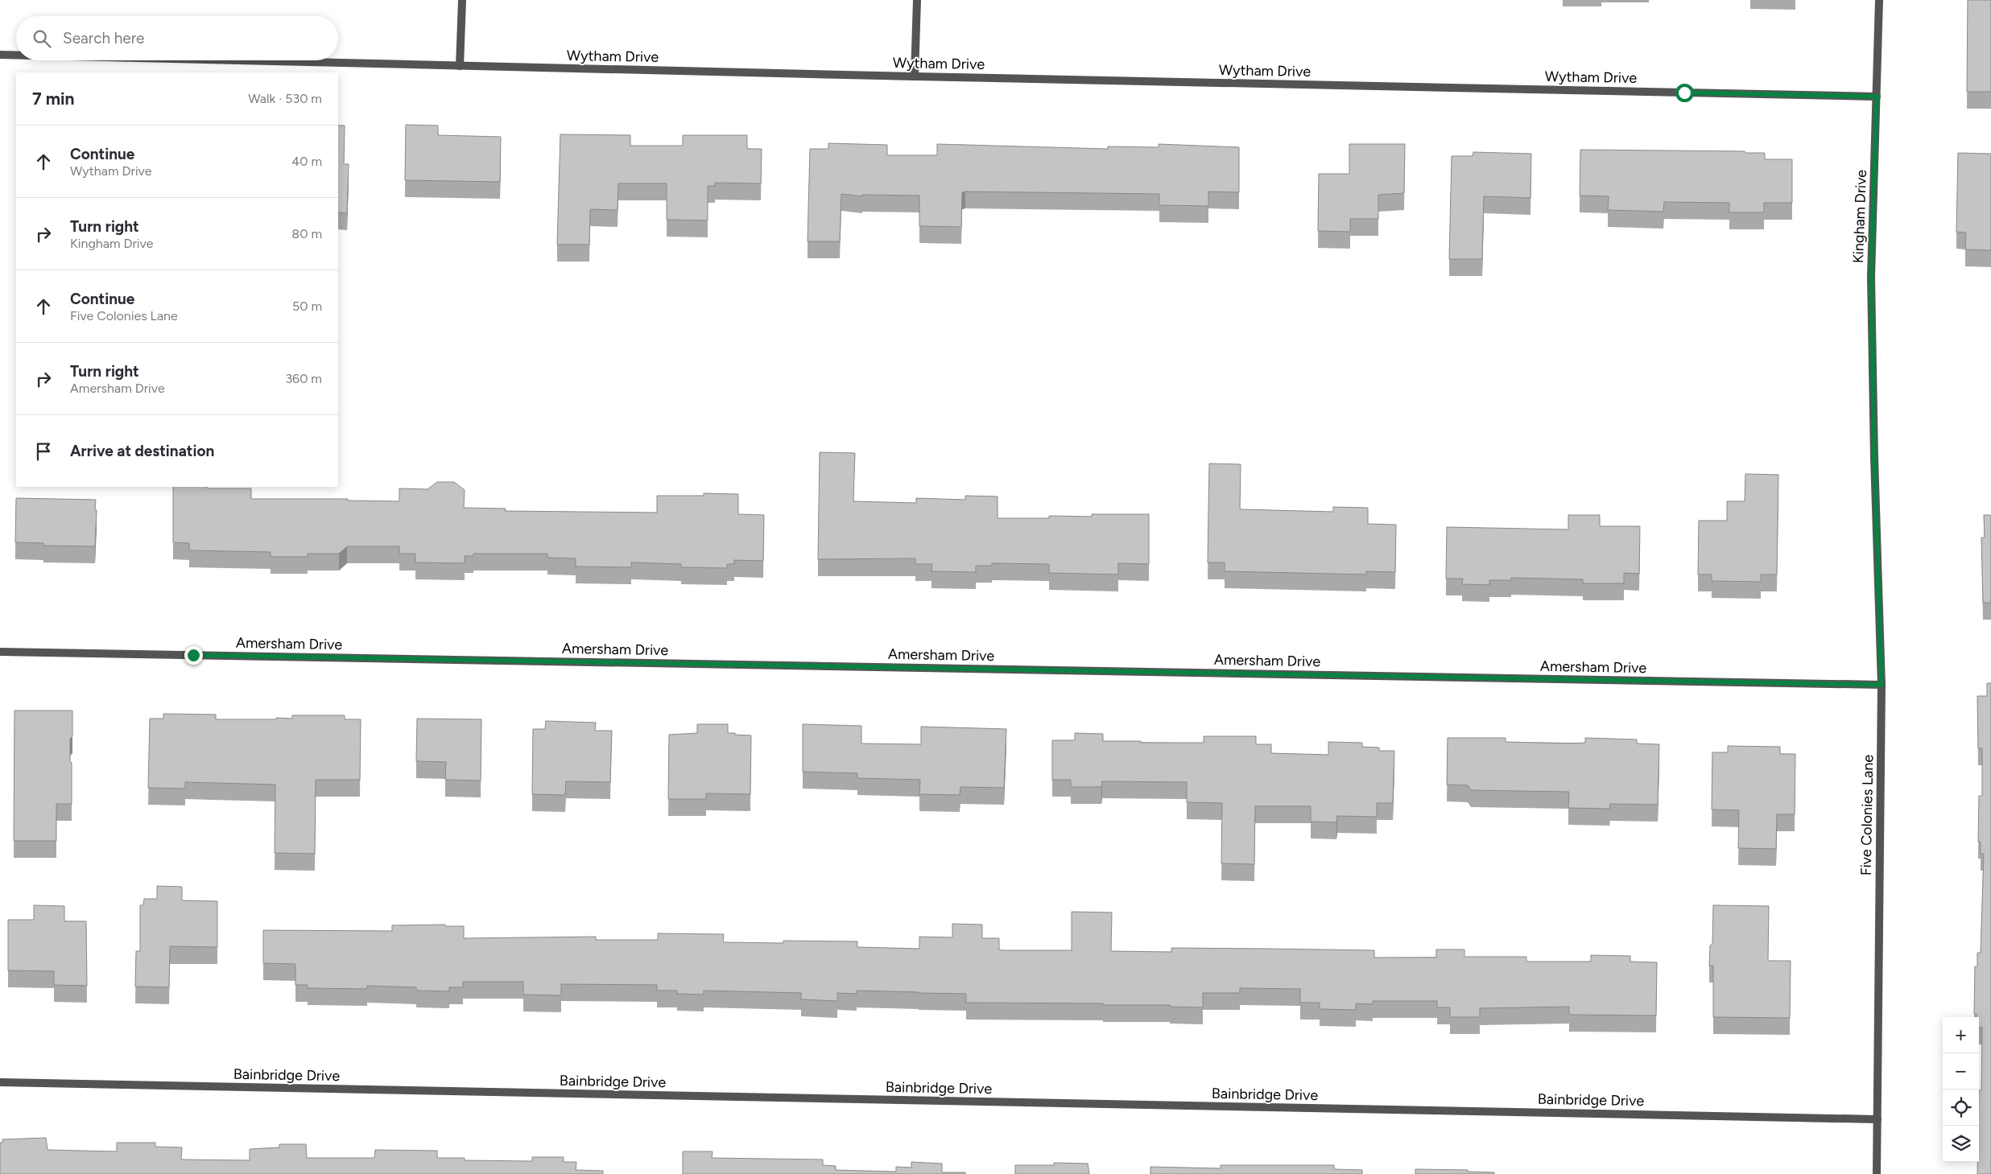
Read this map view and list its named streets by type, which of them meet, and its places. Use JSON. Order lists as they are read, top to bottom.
{
  "streets": {
    "street": [
      "Wytham Drive",
      "Kingham Drive",
      "Amersham Drive",
      "Five Colonies Lane",
      "Bainbridge Drive"
    ]
  },
  "crossings": [
    ["Wytham Drive", "Kingham Drive"],
    ["Kingham Drive", "Five Colonies Lane"],
    ["Amersham Drive", "Five Colonies Lane"],
    ["Five Colonies Lane", "Bainbridge Drive"]
  ],
  "page": {
    "search": "Search here",
    "heading": ["7 min", "Walk · 530 m"],
    "list": [
      ["Continue", "Wytham Drive", "40 m"],
      ["Turn right", "Kingham Drive", "80 m"],
      ["Continue", "Five Colonies Lane", "50 m"],
      ["Turn right", "Amersham Drive", "360 m"],
      "Arrive at destination"
    ],
    "map_buttons": ["+", "−"]
  }
}
